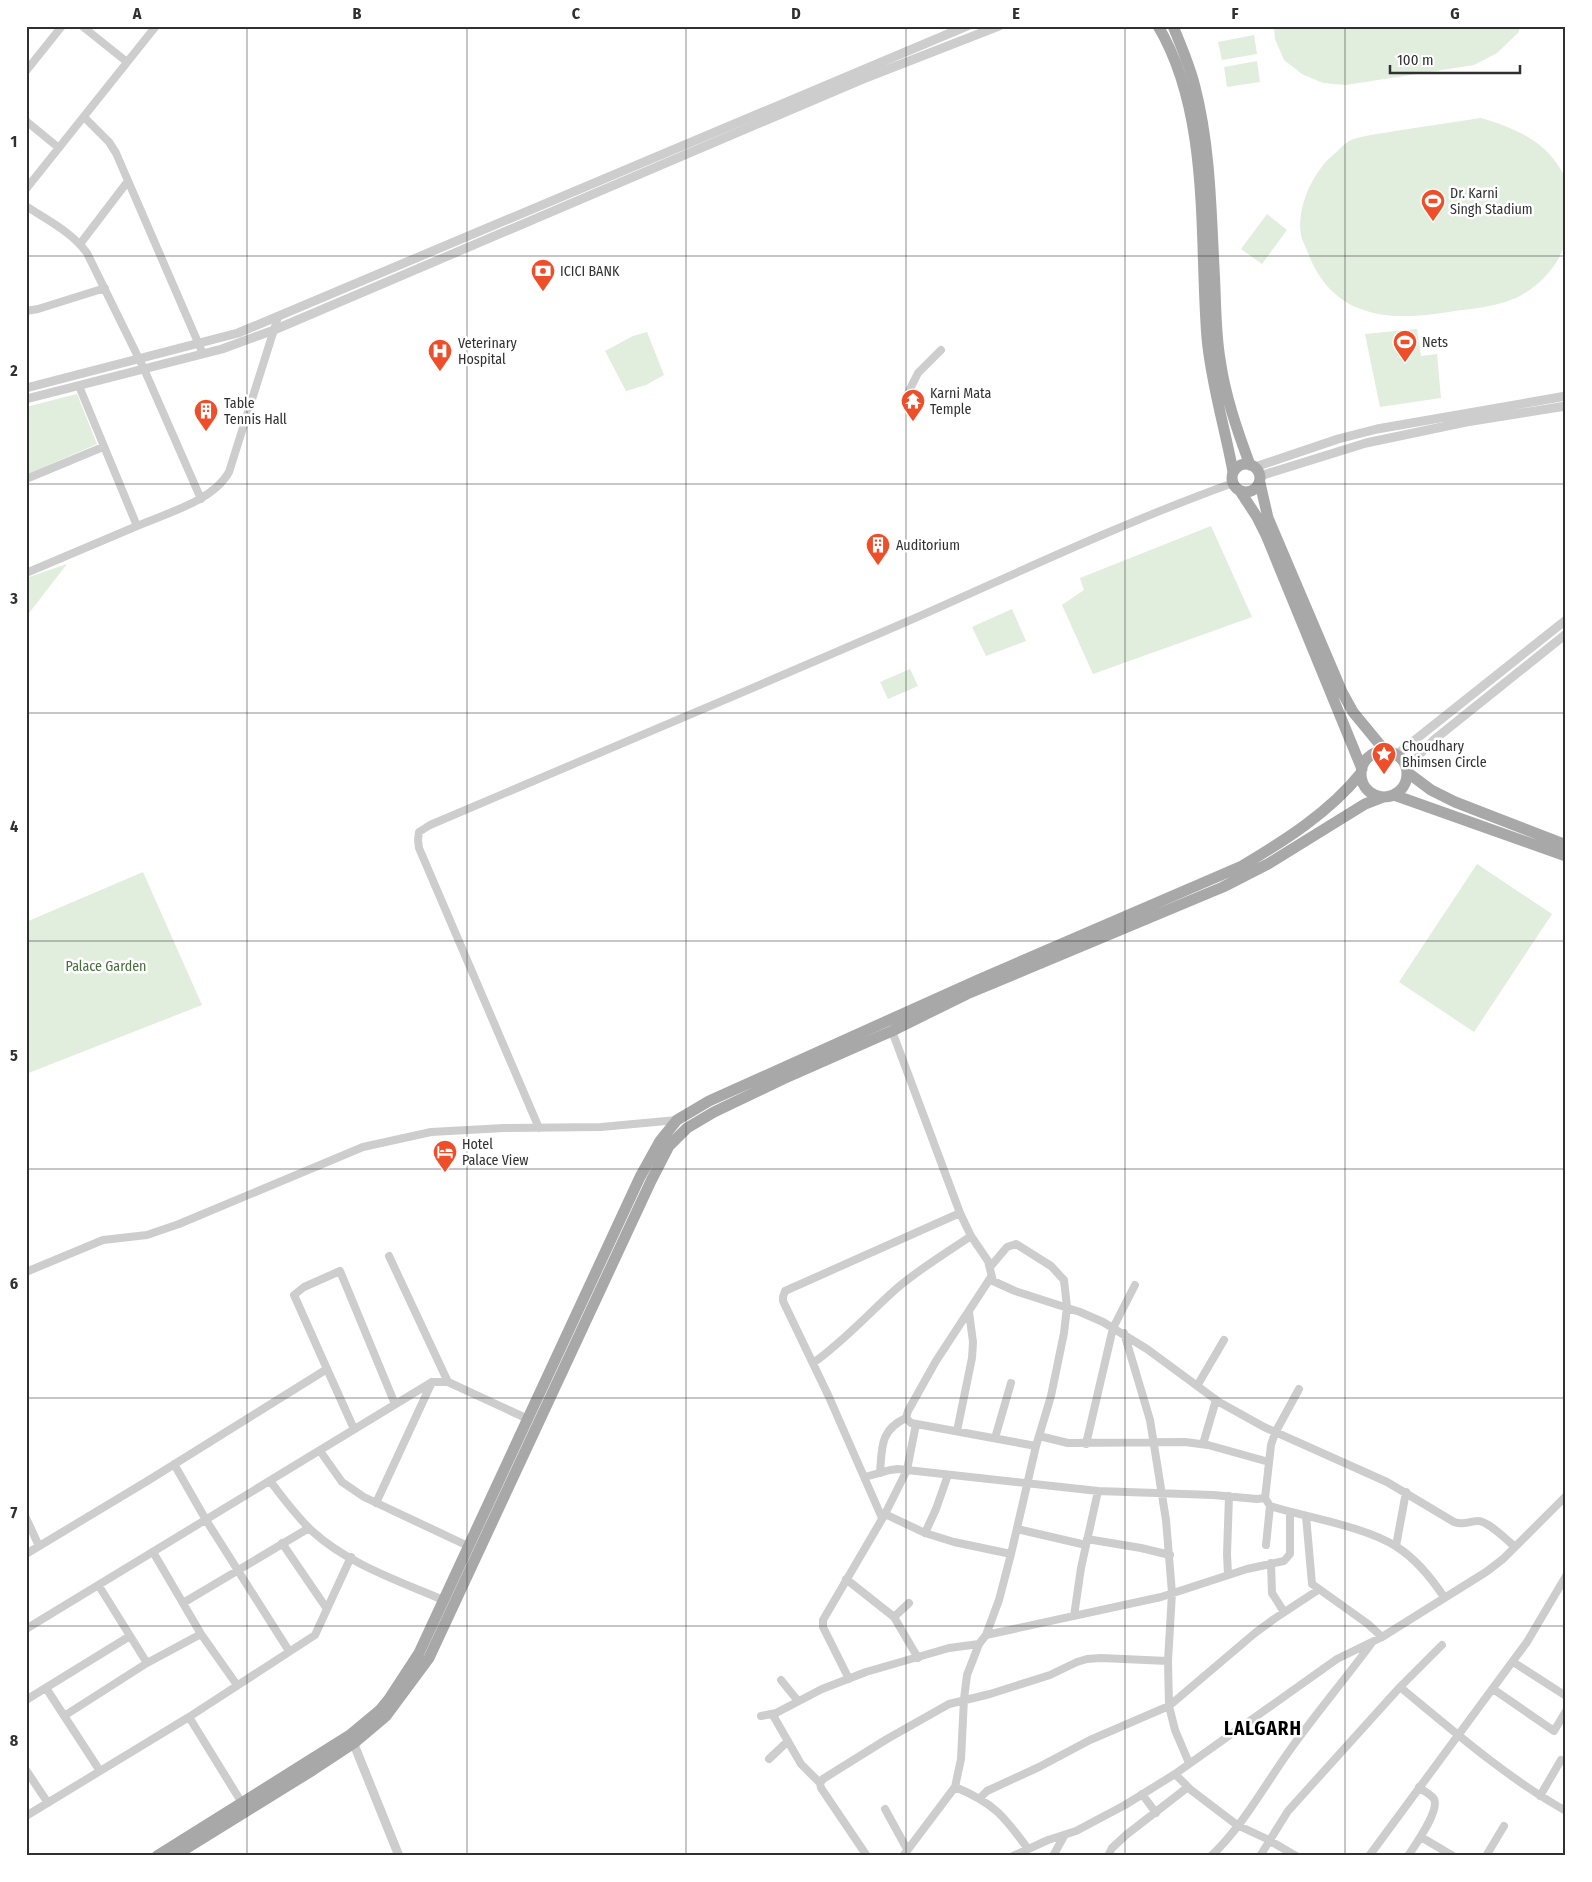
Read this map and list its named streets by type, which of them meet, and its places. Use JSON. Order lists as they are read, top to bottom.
{
  "districts": ["LALGARH"],
  "parks": ["Palace Garden"],
  "places": {
    "sports": ["Dr. Karni Singh Stadium", "Nets"],
    "bank": ["ICICI BANK"],
    "hospital": ["Veterinary Hospital"],
    "temple": ["Karni Mata Temple"],
    "building": ["Table Tennis Hall", "Auditorium"],
    "place": ["Choudhary Bhimsen Circle"],
    "hotel": ["Hotel Palace View"]
  },
  "scale_bar": "100 m",
  "grid": {
    "columns": [
      "A",
      "B",
      "C",
      "D",
      "E",
      "F",
      "G"
    ],
    "rows": [
      "1",
      "2",
      "3",
      "4",
      "5",
      "6",
      "7",
      "8"
    ]
  }
}
